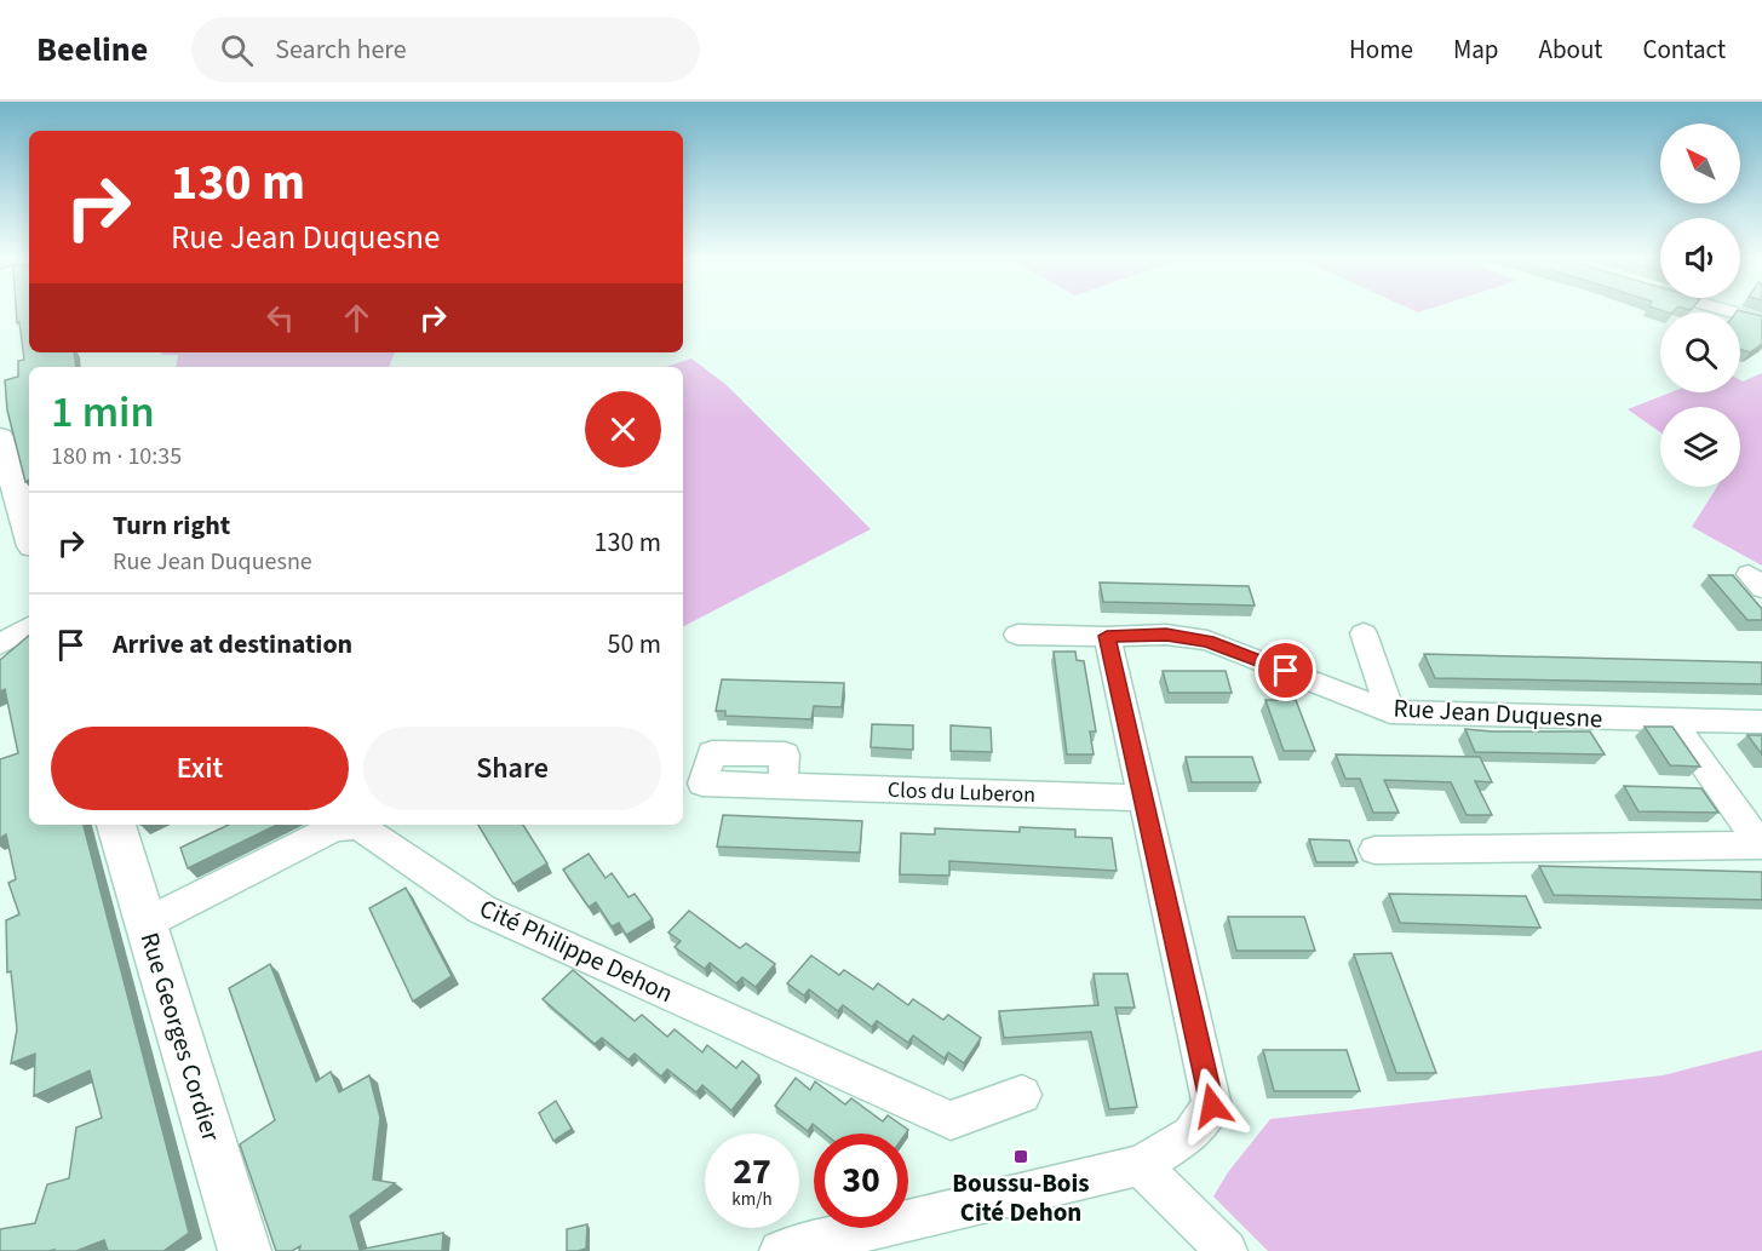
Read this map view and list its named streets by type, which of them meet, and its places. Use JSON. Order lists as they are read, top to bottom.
{
  "streets": {
    "street": [
      "Rue Jean Duquesne",
      "Clos du Luberon",
      "Cité Philippe Dehon",
      "Rue Georges Cordier"
    ]
  },
  "crossings": [
    ["Cité Philippe Dehon", "Rue Georges Cordier"]
  ],
  "places": {
    "transit": ["Boussu-Bois Cité Dehon"]
  },
  "north": "top left",
  "page": {
    "header": "Beeline",
    "search": "Search here",
    "nav": [
      "Home",
      "Map",
      "About",
      "Contact"
    ],
    "turn": ["130 m", "Rue Jean Duquesne"],
    "heading": ["1 min", "180 m · 10:35"],
    "list": [
      {
        "name": "Turn right",
        "note": "Rue Jean Duquesne",
        "value": "130 m"
      },
      {
        "name": "Arrive at destination",
        "value": "50 m"
      }
    ],
    "buttons": ["Exit", "Share"],
    "speed": "27 km/h",
    "limit": "30"
  }
}
